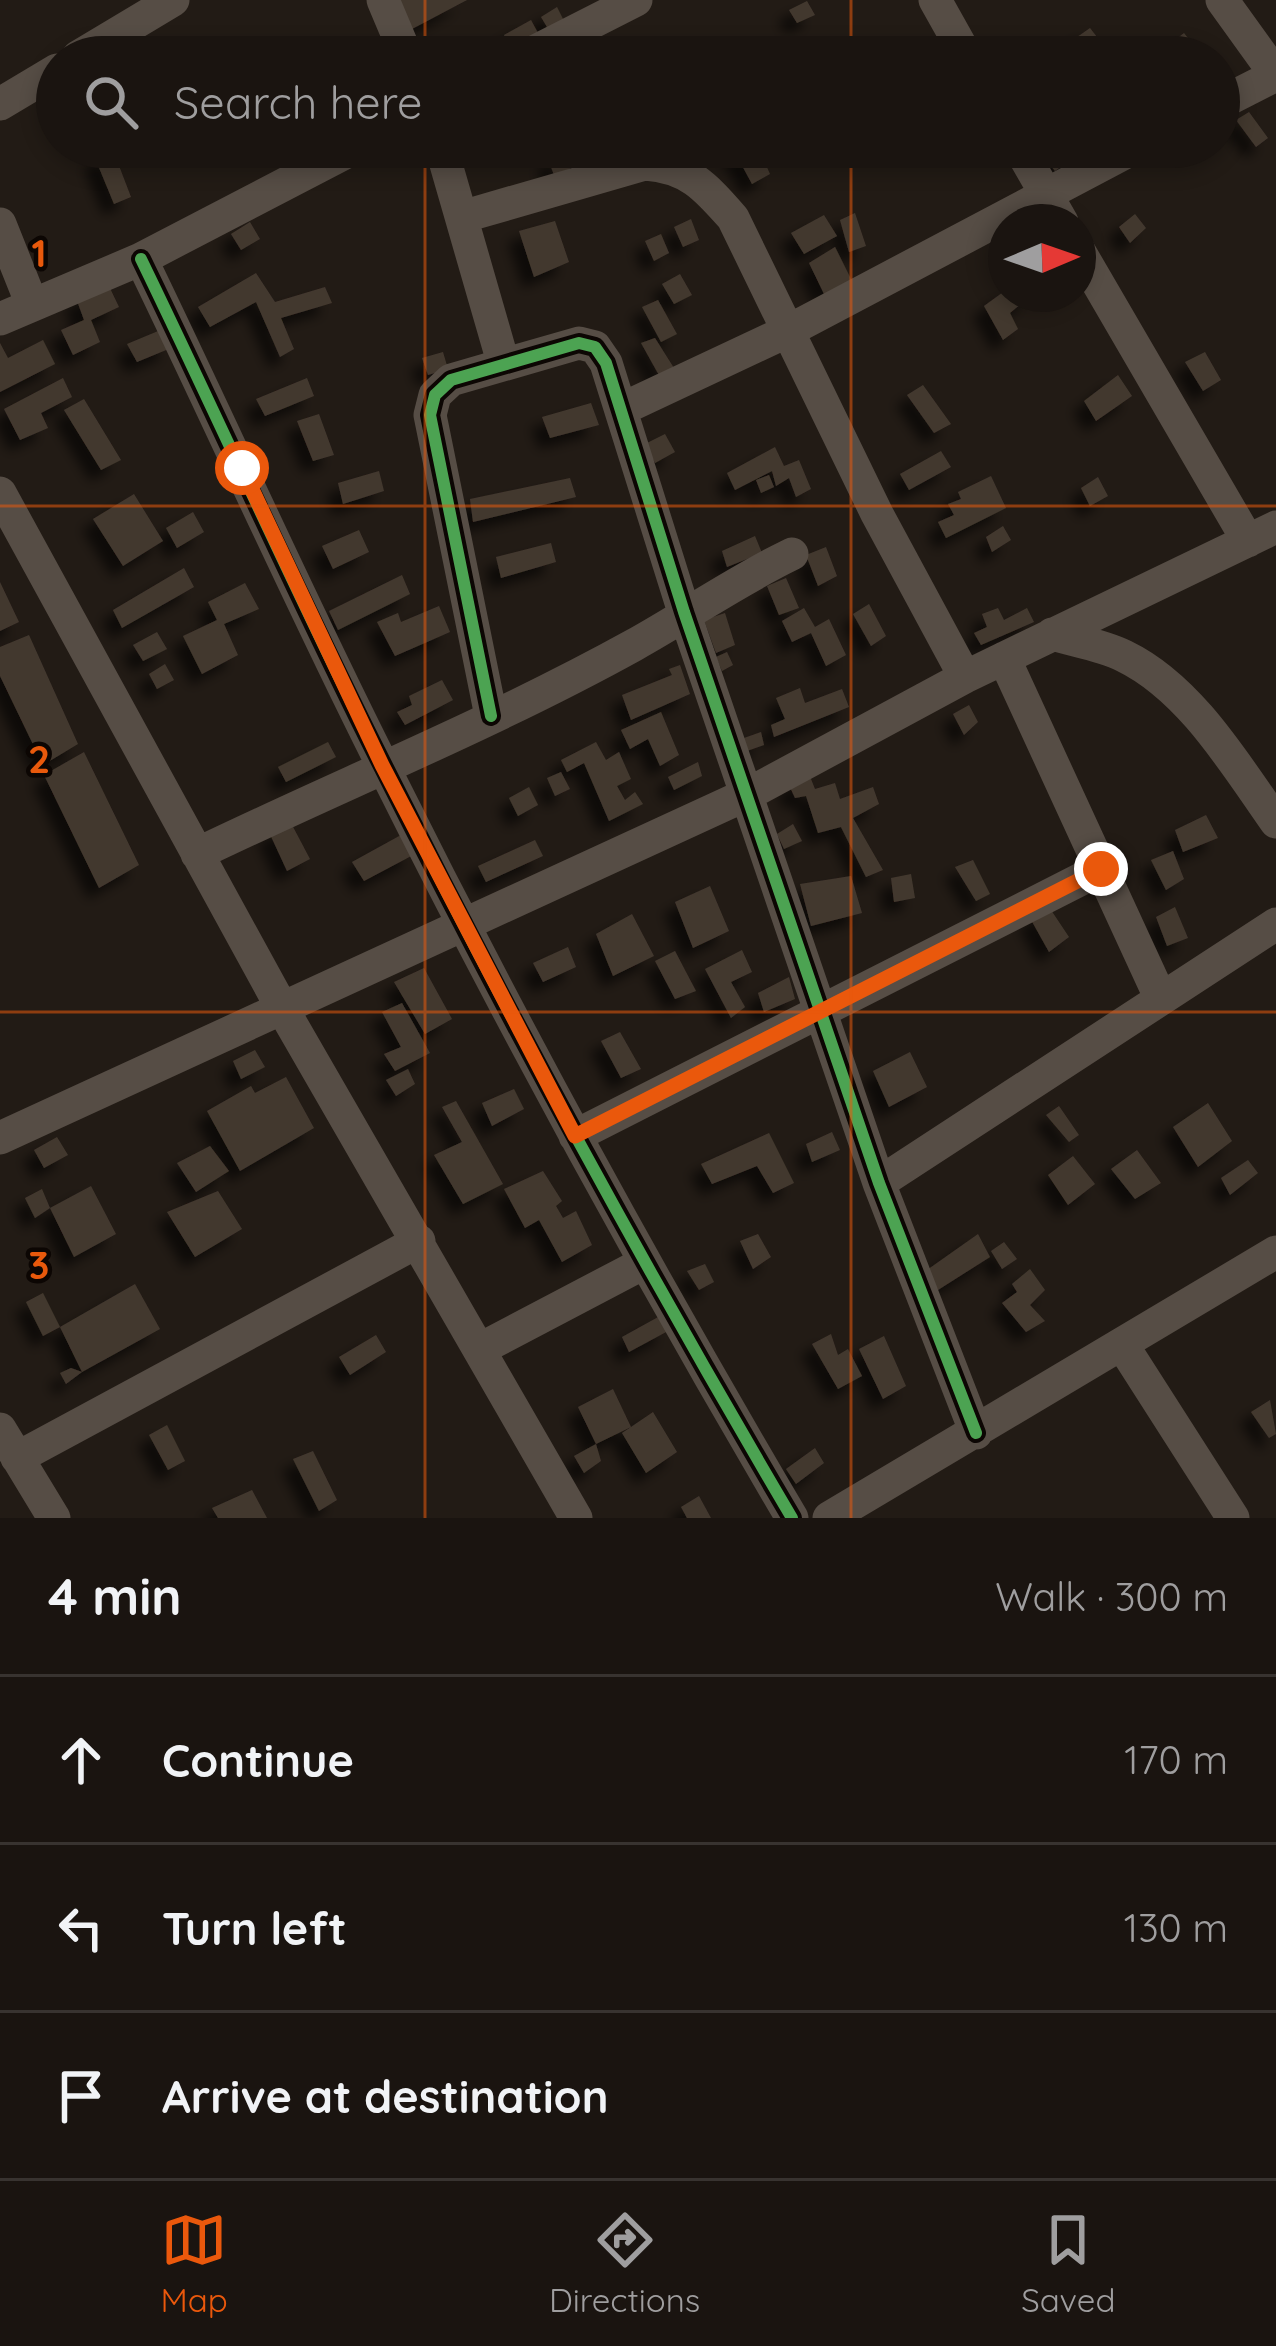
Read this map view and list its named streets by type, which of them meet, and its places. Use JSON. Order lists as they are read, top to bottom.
{
  "north": "right",
  "page": {
    "search": "Search here",
    "heading": ["4 min", "Walk · 300 m"],
    "list": [
      ["Continue", "170 m"],
      ["Turn left", "130 m"],
      "Arrive at destination"
    ],
    "nav": ["Map", "Directions", "Saved"]
  },
  "grid": {
    "rows": ["1", "2", "3"]
  }
}
